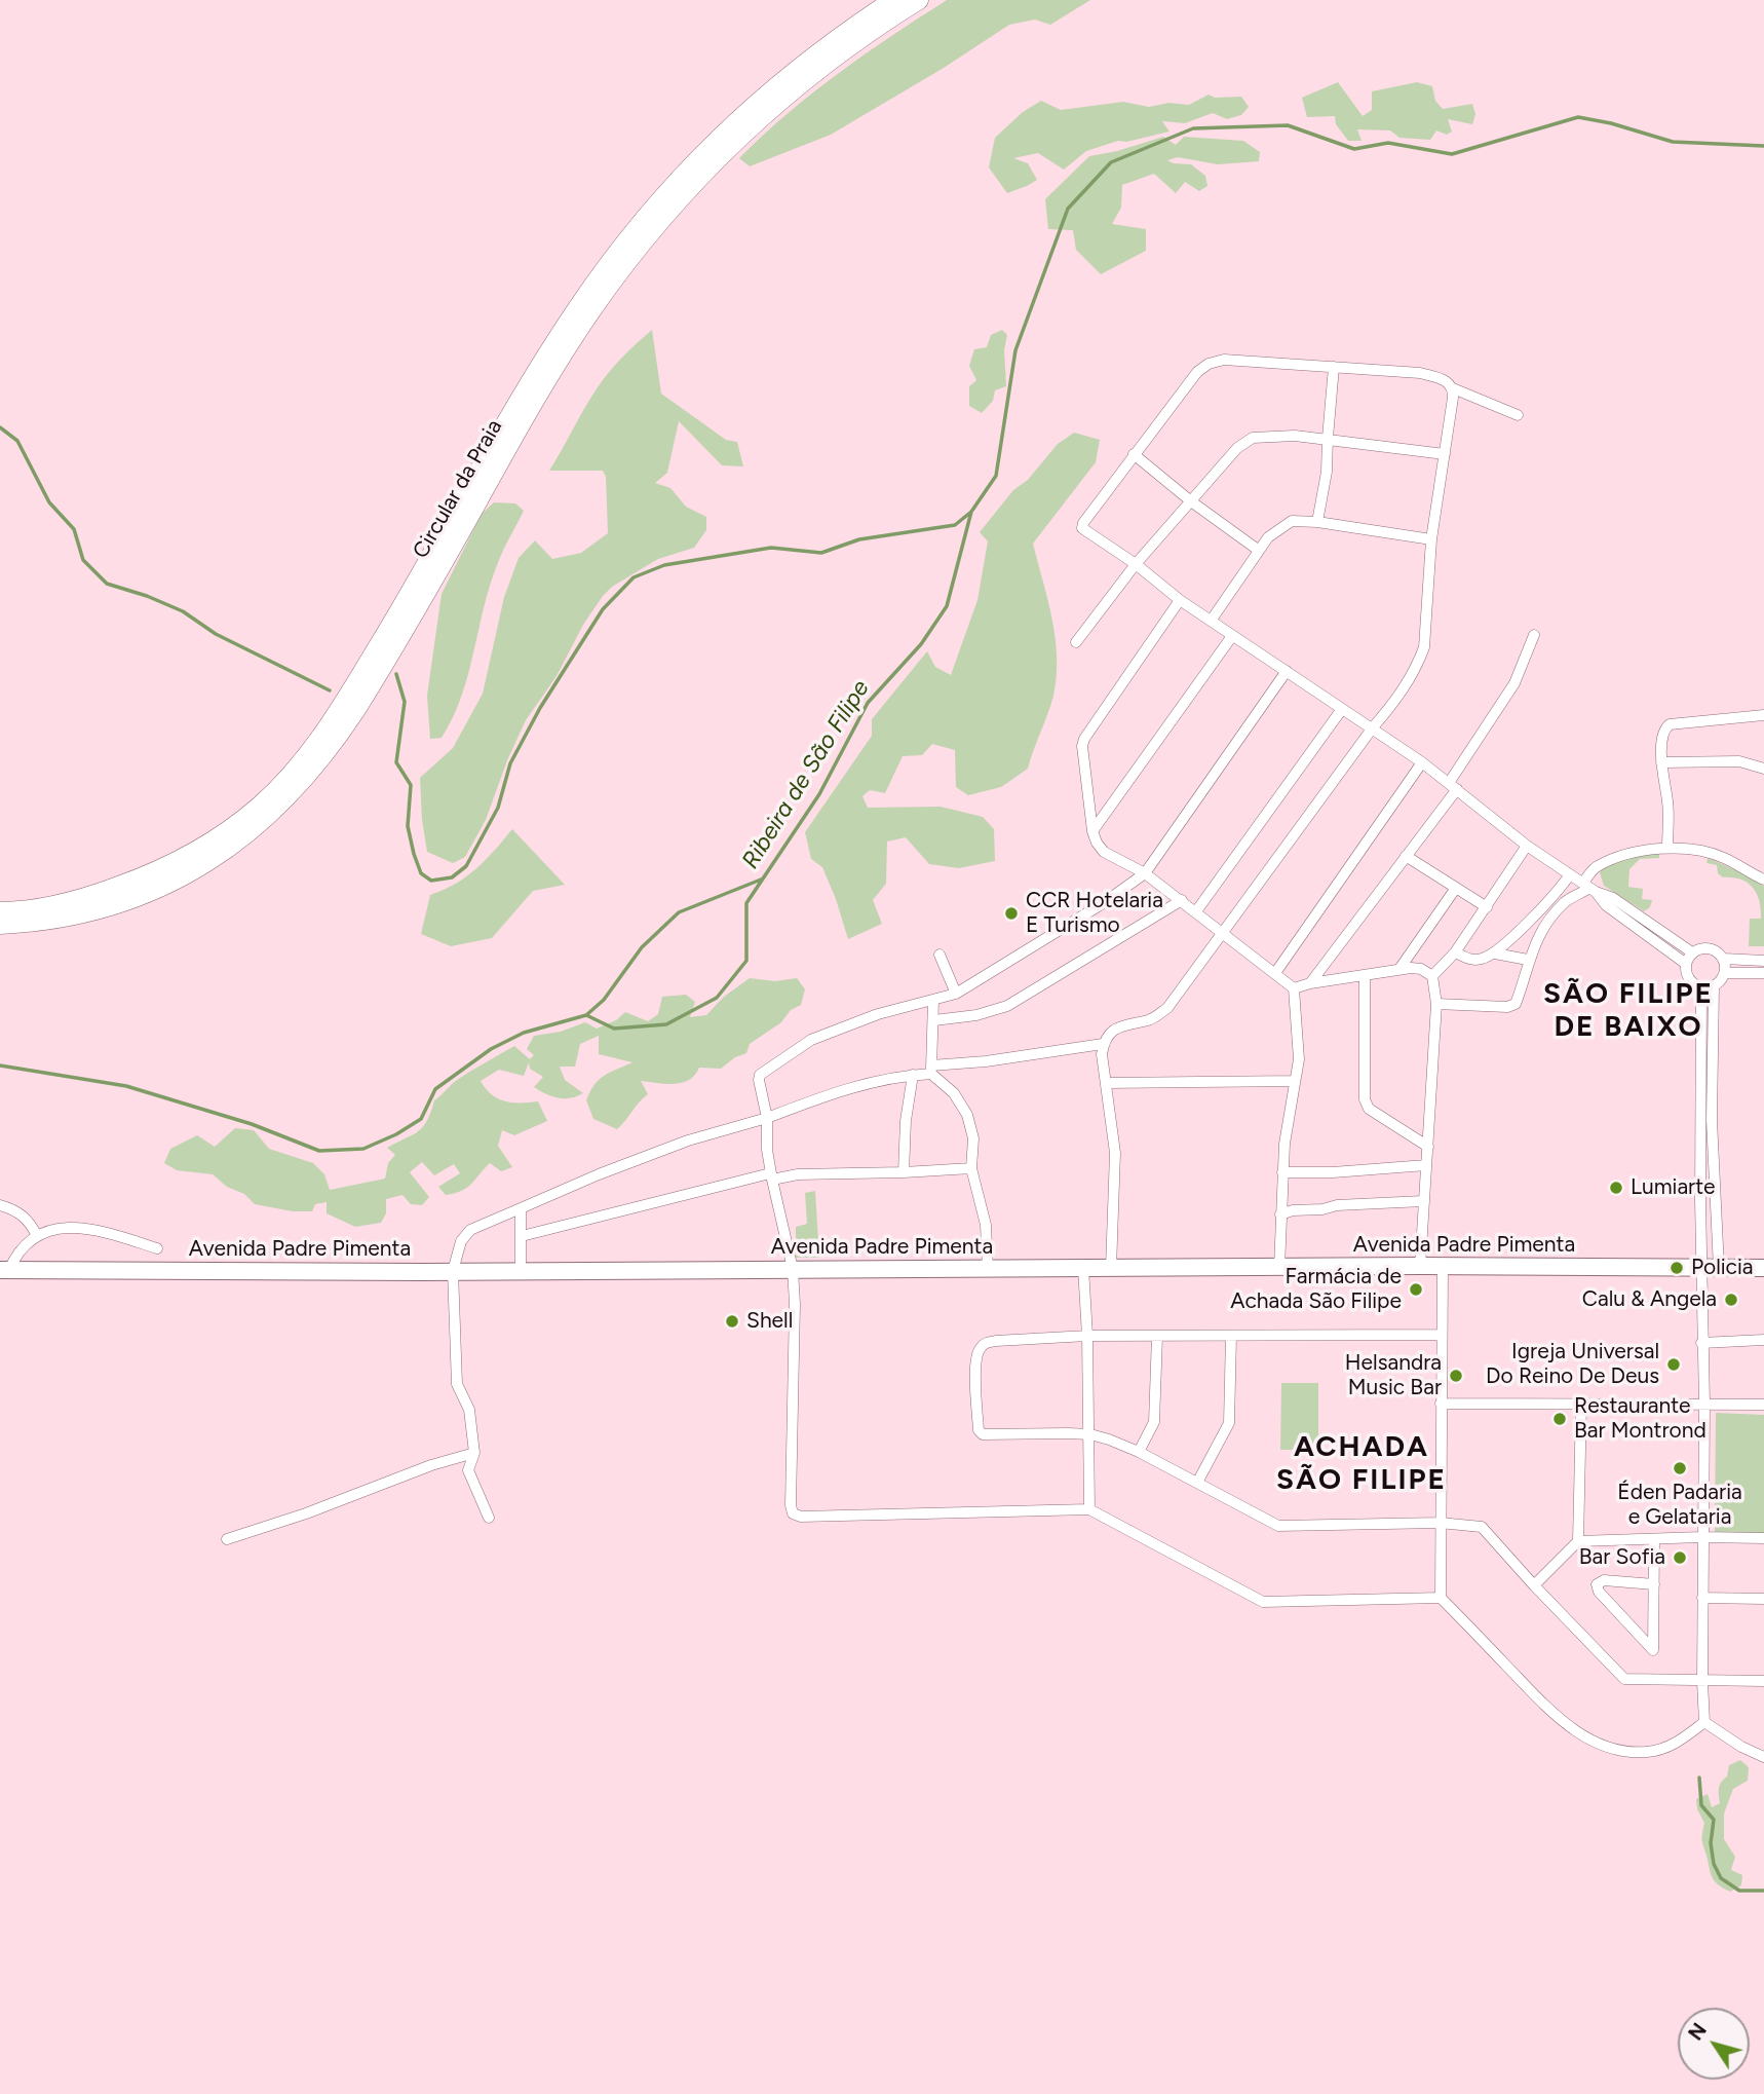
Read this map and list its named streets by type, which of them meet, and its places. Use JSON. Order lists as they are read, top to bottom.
{
  "streets": {
    "highway": ["Circular da Praia"],
    "main road": ["Avenida Padre Pimenta"]
  },
  "districts": ["SÃO FILIPE DE BAIXO", "ACHADA SÃO FILIPE"],
  "water": ["Ribeira de São Filipe"],
  "places": [
    "CCR Hotelaria E Turismo",
    "Lumiarte",
    "Policia",
    "Farmácia de Achada São Filipe",
    "Calu & Angela",
    "Shell",
    "Igreja Universal Do Reino De Deus",
    "Helsandra Music Bar",
    "Restaurante Bar Montrond",
    "Éden Padaria e Gelataria",
    "Bar Sofia"
  ],
  "north": "top left"
}
